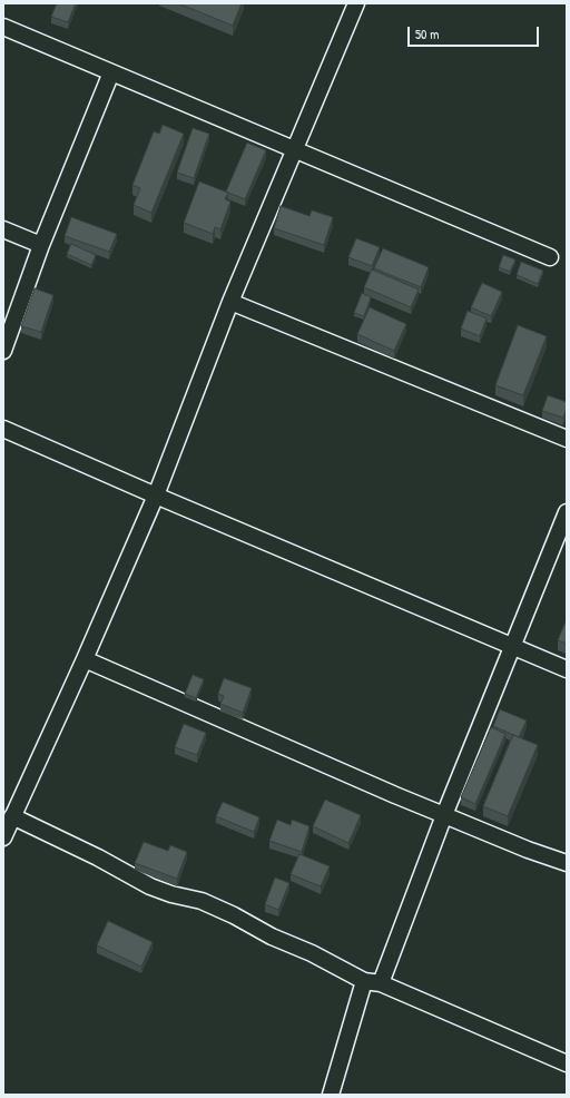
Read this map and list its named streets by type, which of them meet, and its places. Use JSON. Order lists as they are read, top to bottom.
{
  "scale_bar": "50 m"
}
